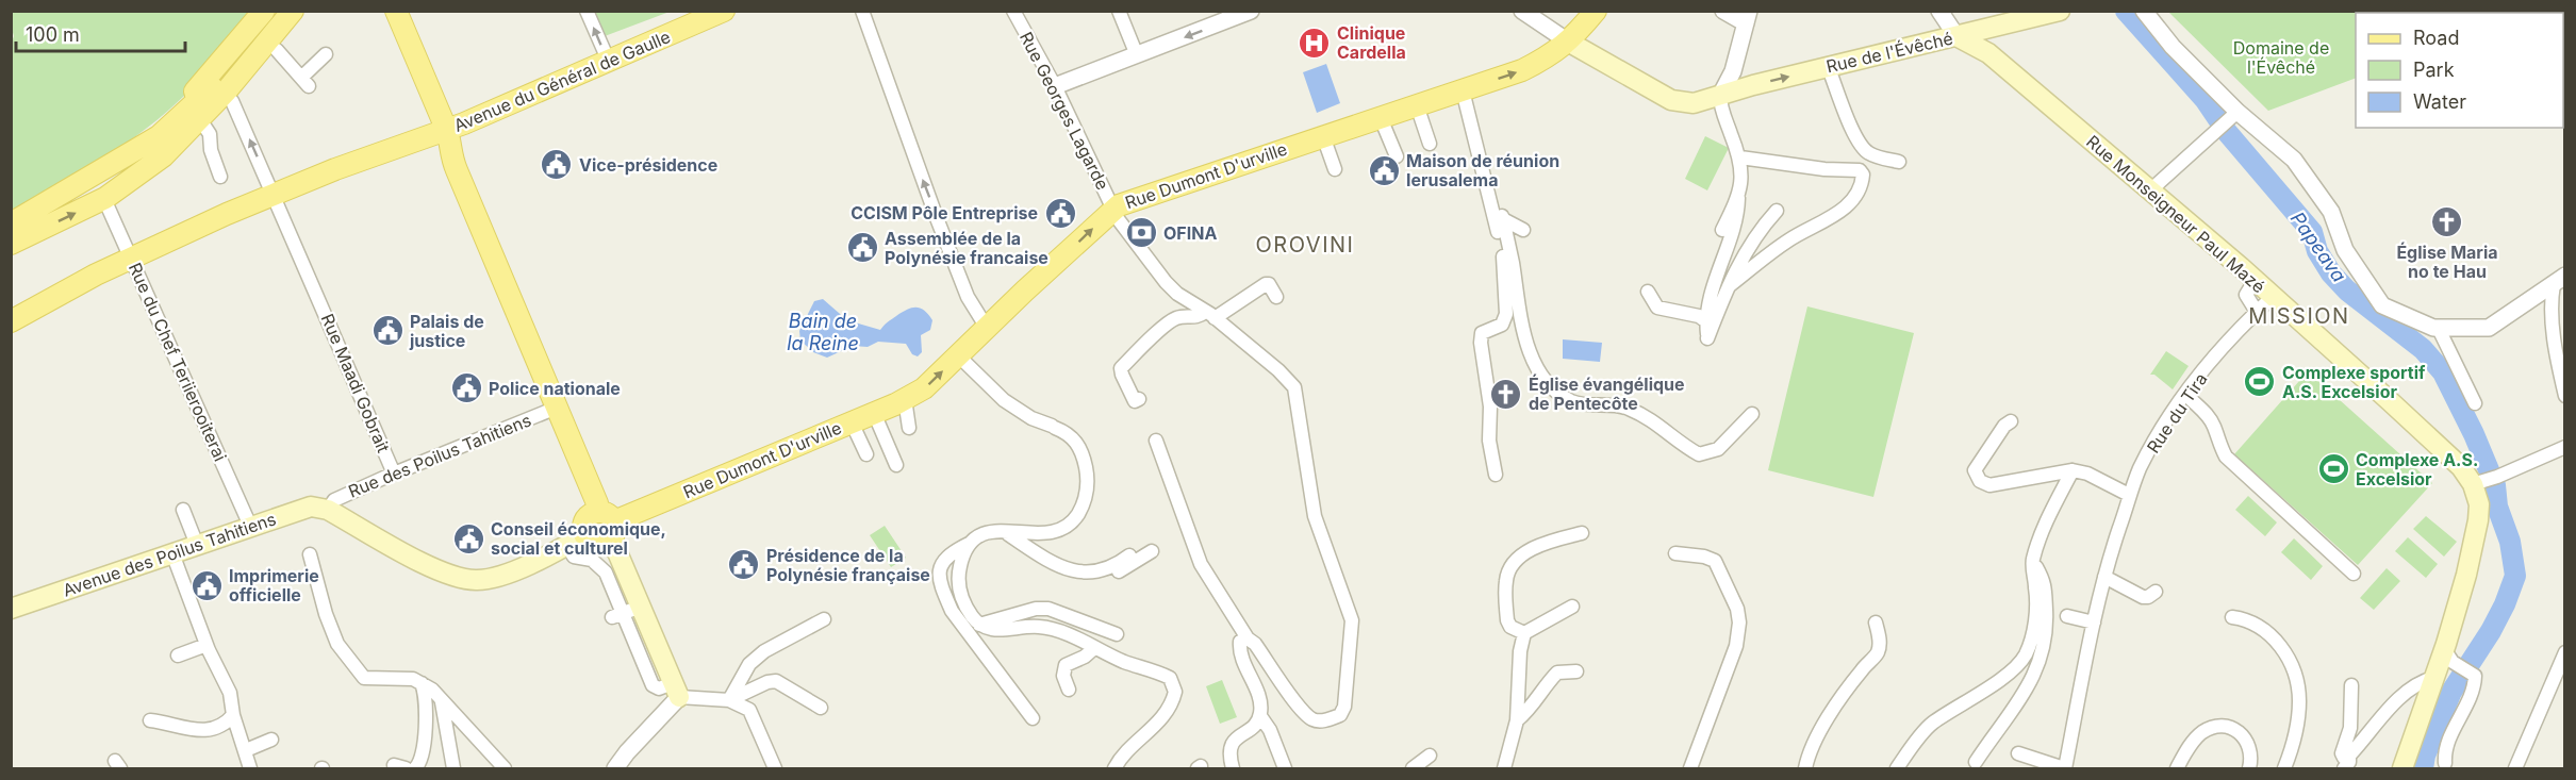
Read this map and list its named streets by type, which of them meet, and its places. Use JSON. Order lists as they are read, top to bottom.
{
  "streets": {
    "main road": [
      "Rue de l'Évêché",
      "Avenue du Général de Gaulle",
      "Rue Dumont D'urville",
      "Rue Monseigneur Paul Mazé",
      "Avenue des Poilus Tahitiens"
    ],
    "street": [
      "Rue Georges Lagarde",
      "Rue du Chef Teriierooiterai",
      "Rue Maadi Gobrait",
      "Rue du Tira",
      "Rue des Poilus Tahitiens"
    ]
  },
  "crossings": [
    ["Rue de l'Évêché", "Rue Dumont D'urville"],
    ["Rue de l'Évêché", "Rue Monseigneur Paul Mazé"],
    ["Avenue du Général de Gaulle", "Rue du Chef Teriierooiterai"],
    ["Avenue du Général de Gaulle", "Rue Maadi Gobrait"],
    ["Rue Georges Lagarde", "Rue Dumont D'urville"],
    ["Rue Monseigneur Paul Mazé", "Rue du Tira"],
    ["Rue du Chef Teriierooiterai", "Avenue des Poilus Tahitiens"],
    ["Rue Maadi Gobrait", "Rue des Poilus Tahitiens"],
    ["Rue des Poilus Tahitiens", "Avenue des Poilus Tahitiens"]
  ],
  "districts": ["OROVINI", "MISSION"],
  "water": ["Papeava", "Bain de la Reine"],
  "parks": ["Domaine de l'Évêché"],
  "places": {
    "hospital": ["Clinique Cardella"],
    "public building": [
      "Vice-présidence",
      "Maison de réunion Ierusalema",
      "CCISM Pôle Entreprise",
      "Assemblée de la Polynésie francaise",
      "Palais de justice",
      "Police nationale",
      "Conseil économique, social et culturel",
      "Présidence de la Polynésie française",
      "Imprimerie officielle"
    ],
    "church": ["Église Maria no te Hau", "Église évangélique de Pentecôte"],
    "bank": ["OFINA"],
    "sports": ["Complexe sportif A.S. Excelsior", "Complexe A.S. Excelsior"]
  },
  "legend": ["Road", "Park", "Water"],
  "scale_bar": "100 m"
}
